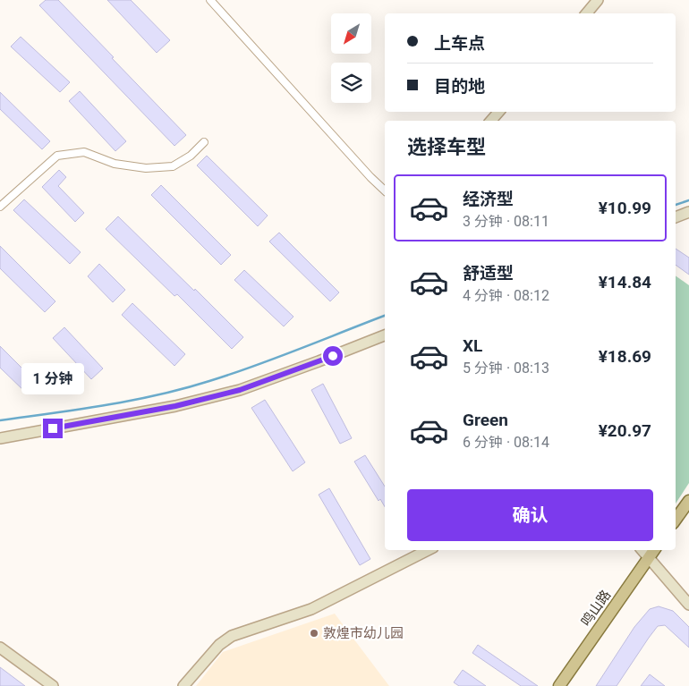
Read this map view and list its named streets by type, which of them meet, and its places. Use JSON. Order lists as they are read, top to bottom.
{
  "streets": {
    "main road": ["鸣山路"]
  },
  "places": ["敦煌市幼儿园"],
  "north": "bottom left",
  "page": {
    "banner": ["上车点", "目的地"],
    "heading": "选择车型",
    "list": [
      {
        "name": "经济型",
        "note": "3 分钟 · 08:11",
        "value": "¥10.99"
      },
      {
        "name": "舒适型",
        "note": "4 分钟 · 08:12",
        "value": "¥14.84"
      },
      {
        "name": "XL",
        "note": "5 分钟 · 08:13",
        "value": "¥18.69"
      },
      {
        "name": "Green",
        "note": "6 分钟 · 08:14",
        "value": "¥20.97"
      }
    ],
    "bubble": "1 分钟",
    "buttons": "确认"
  }
}
